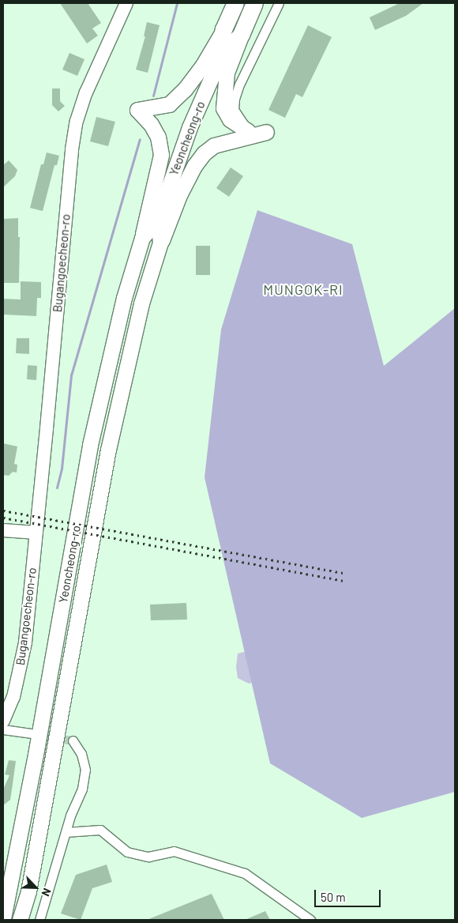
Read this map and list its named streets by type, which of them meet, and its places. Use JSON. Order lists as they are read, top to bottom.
{
  "streets": {
    "highway": ["Yeoncheong-ro"],
    "main road": ["Bugangoecheon-ro"]
  },
  "districts": ["MUNGOK-RI"],
  "scale_bar": "50 m",
  "north": "bottom right"
}
